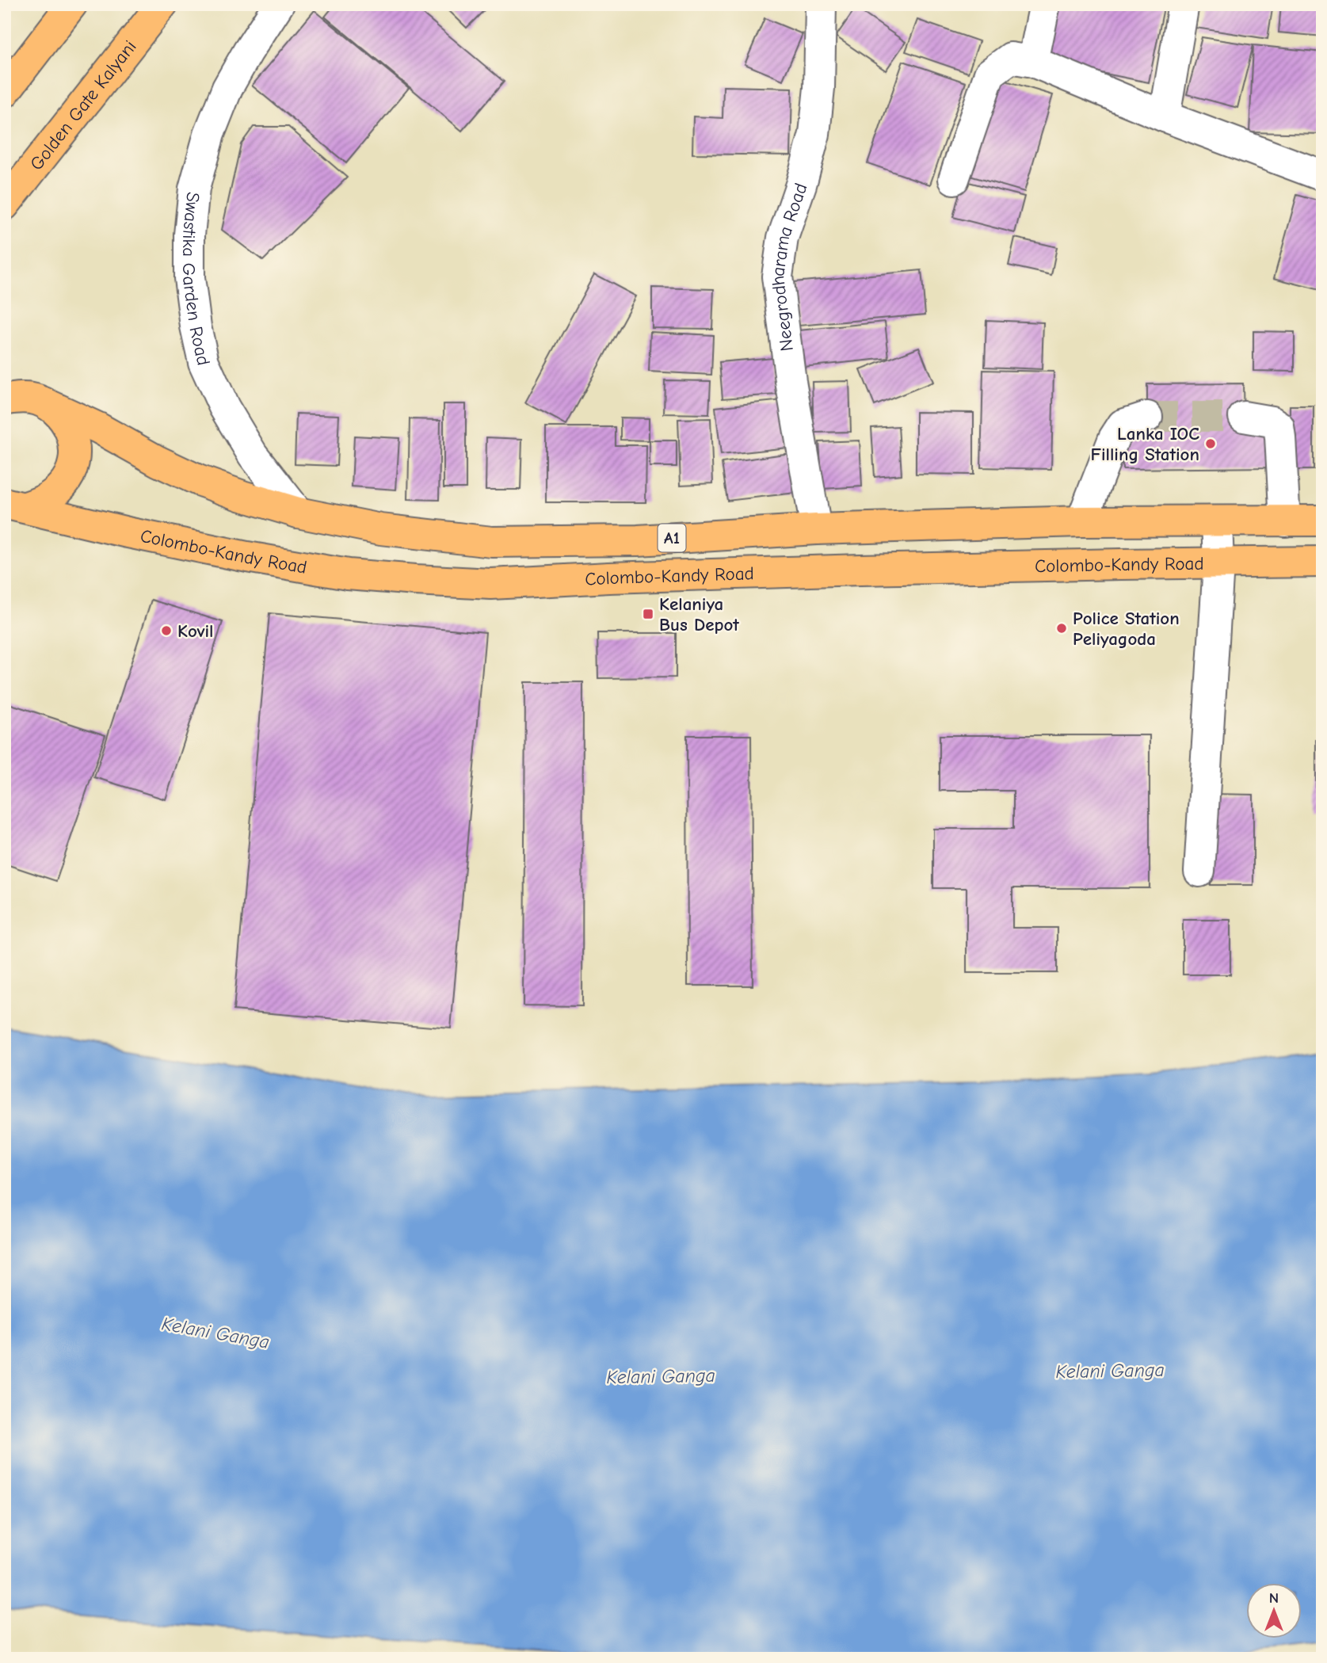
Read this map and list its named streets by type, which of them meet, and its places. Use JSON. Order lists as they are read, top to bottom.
{
  "streets": {
    "highway": ["Golden Gate Kalyani", "A1", "Colombo-Kandy Road"],
    "street": ["Neegrodharama Road", "Swastika Garden Road"]
  },
  "crossings": [
    ["Neegrodharama Road", "Colombo-Kandy Road"],
    ["Swastika Garden Road", "Colombo-Kandy Road"]
  ],
  "water": ["Kelani Ganga"],
  "places": {
    "other": ["Lanka IOC Filling Station", "Police Station Peliyagoda", "Kovil"],
    "transit": ["Kelaniya Bus Depot"]
  },
  "north": "top"
}
